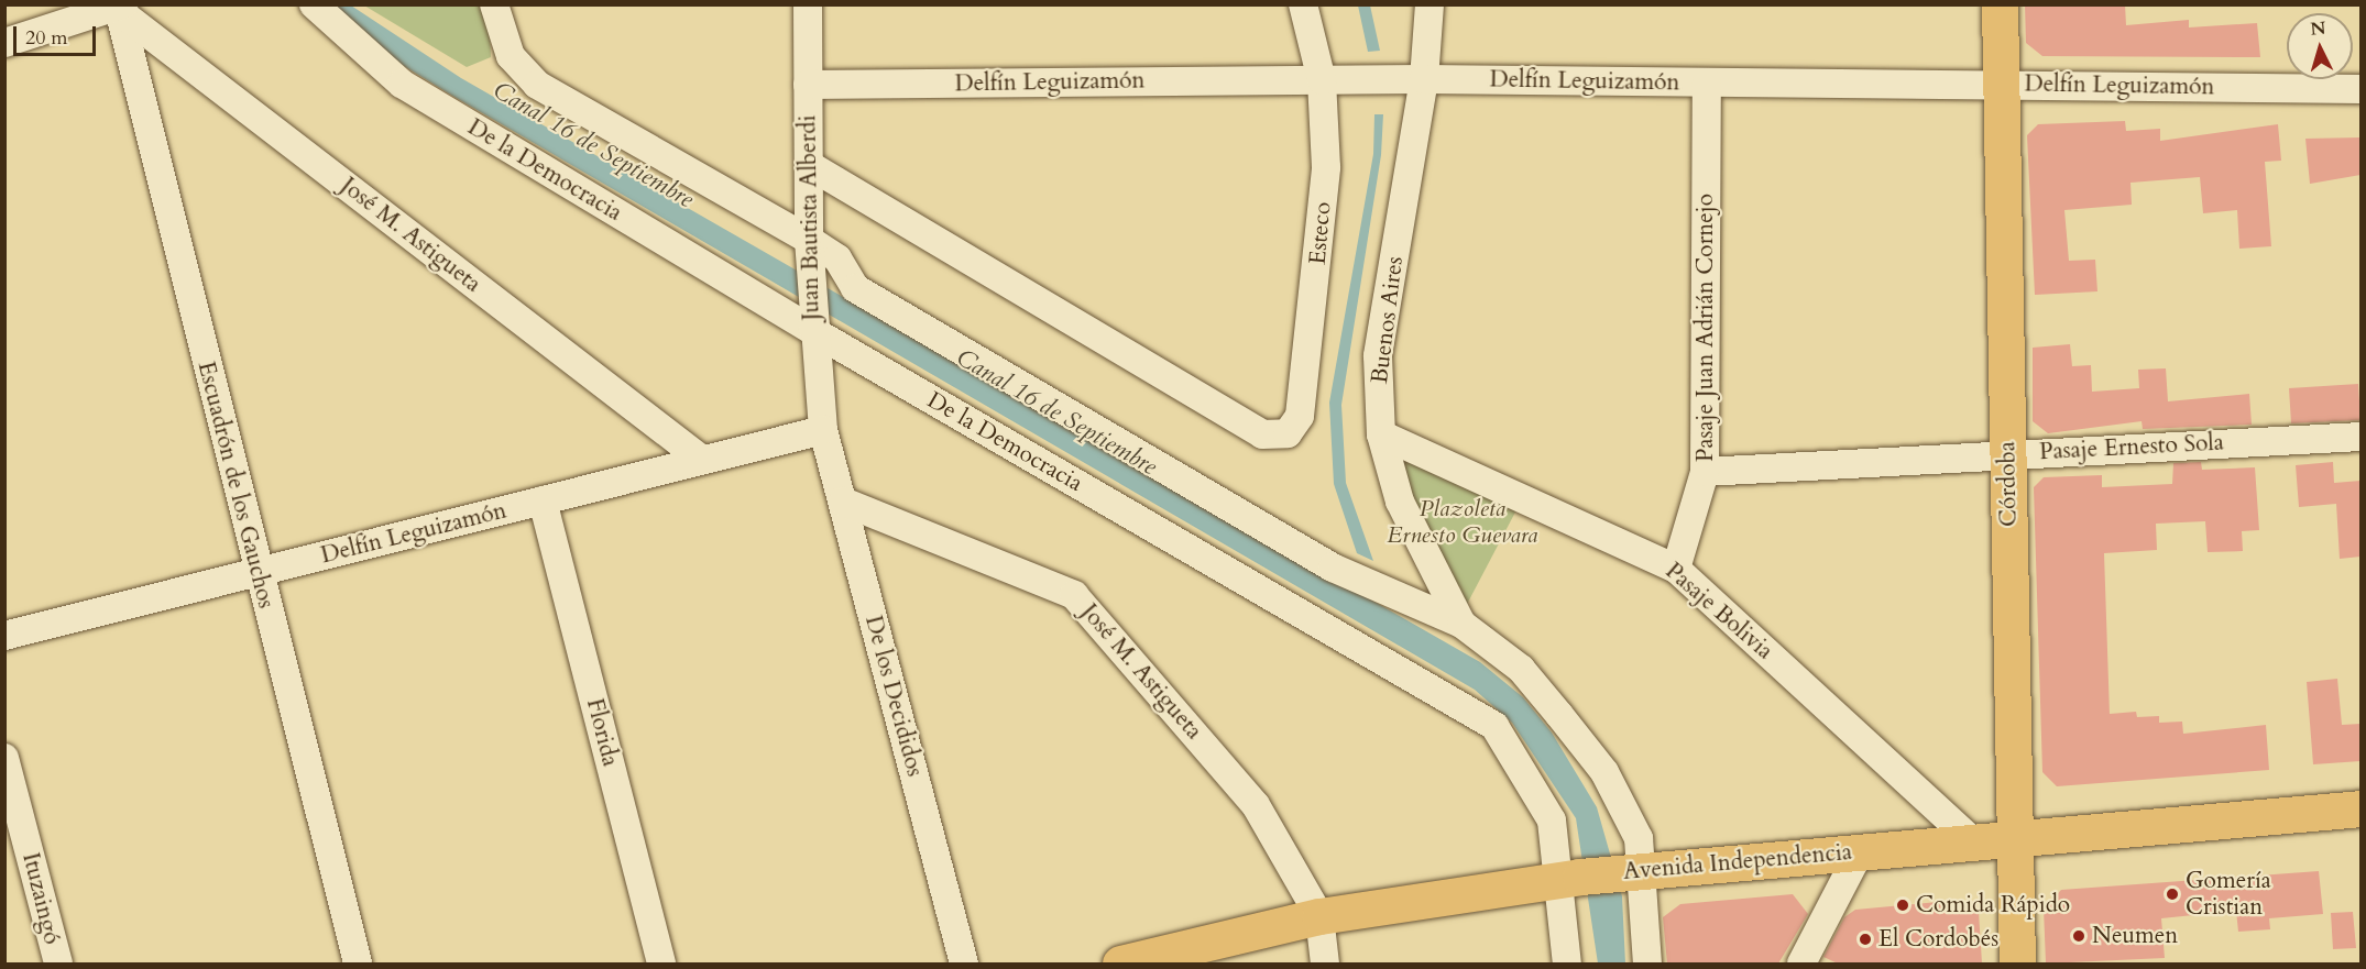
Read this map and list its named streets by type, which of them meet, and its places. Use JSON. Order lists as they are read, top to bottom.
{
  "streets": {
    "main road": ["Córdoba", "Avenida Independencia"],
    "street": [
      "Delfín Leguizamón",
      "De la Democracia",
      "Juan Bautista Alberdi",
      "Esteco",
      "José M. Astigueta",
      "Buenos Aires",
      "Pasaje Juan Adrián Cornejo",
      "Pasaje Ernesto Sola",
      "Escuadrón de los Gauchos",
      "Pasaje Bolivia",
      "De los Decididos",
      "Florida",
      "Ituzaingó"
    ]
  },
  "crossings": [
    ["Delfín Leguizamón", "Juan Bautista Alberdi"],
    ["Delfín Leguizamón", "Esteco"],
    ["Delfín Leguizamón", "José M. Astigueta"],
    ["Delfín Leguizamón", "Buenos Aires"],
    ["Delfín Leguizamón", "Pasaje Juan Adrián Cornejo"],
    ["Delfín Leguizamón", "Córdoba"],
    ["Delfín Leguizamón", "Escuadrón de los Gauchos"],
    ["Delfín Leguizamón", "De los Decididos"],
    ["Delfín Leguizamón", "Florida"],
    ["De la Democracia", "Juan Bautista Alberdi"],
    ["De la Democracia", "Avenida Independencia"],
    ["Juan Bautista Alberdi", "Esteco"],
    ["Juan Bautista Alberdi", "De los Decididos"],
    ["José M. Astigueta", "Escuadrón de los Gauchos"],
    ["José M. Astigueta", "De los Decididos"],
    ["José M. Astigueta", "Avenida Independencia"],
    ["Buenos Aires", "Pasaje Bolivia"],
    ["Buenos Aires", "Avenida Independencia"],
    ["Pasaje Juan Adrián Cornejo", "Pasaje Ernesto Sola"],
    ["Pasaje Juan Adrián Cornejo", "Pasaje Bolivia"],
    ["Pasaje Ernesto Sola", "Córdoba"],
    ["Córdoba", "Avenida Independencia"],
    ["Pasaje Bolivia", "Avenida Independencia"]
  ],
  "water": ["Canal 16 de Septiembre"],
  "parks": ["Plazoleta Ernesto Guevara"],
  "places": [
    "Gomería Cristian",
    "Comida Rápido",
    "Neumen",
    "El Cordobés"
  ],
  "scale_bar": "20 m",
  "north": "top"
}
